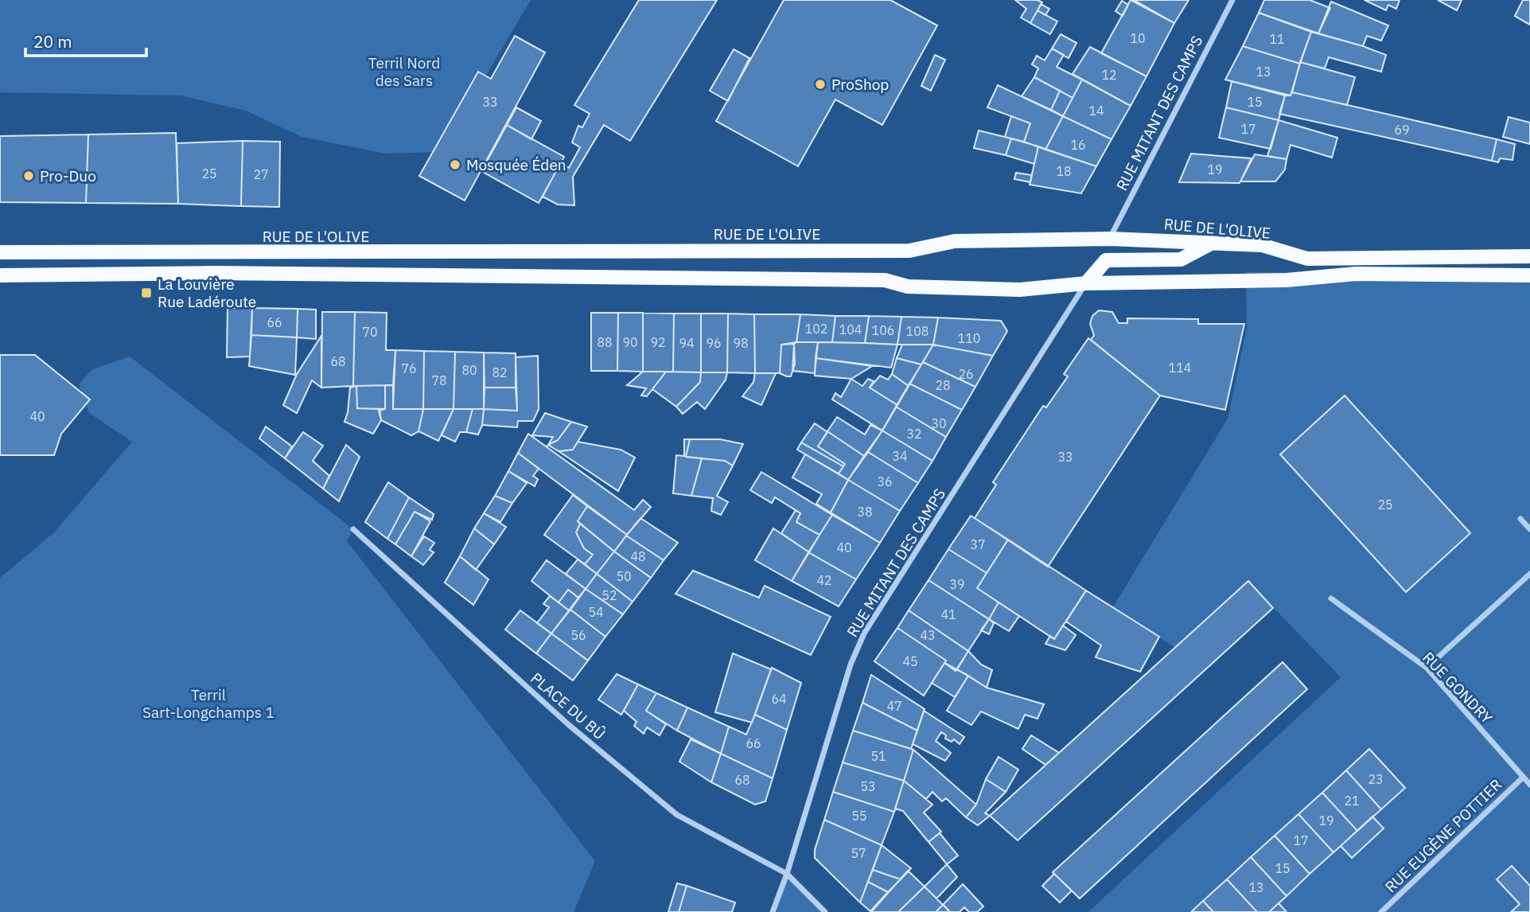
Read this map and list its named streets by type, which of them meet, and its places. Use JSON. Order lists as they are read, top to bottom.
{
  "streets": {
    "main road": ["RUE DE L'OLIVE"],
    "street": [
      "RUE MITANT DES CAMPS",
      "RUE GONDRY",
      "PLACE DU BÛ",
      "RUE EUGÈNE POTTIER"
    ]
  },
  "crossings": [
    ["RUE MITANT DES CAMPS", "RUE DE L'OLIVE"],
    ["RUE MITANT DES CAMPS", "PLACE DU BÛ"],
    ["RUE GONDRY", "RUE EUGÈNE POTTIER"]
  ],
  "parks": ["Terril Nord des Sars", "Terril Sart-Longchamps 1"],
  "places": {
    "other": ["ProShop", "Mosquée Éden", "Pro-Duo"],
    "transit": ["La Louvière Rue Ladéroute"]
  },
  "house_numbers": [
    "10",
    "11",
    "13",
    "12",
    "33",
    "15",
    "14",
    "17",
    "69",
    "16",
    "19",
    "18",
    "25",
    "27",
    "66",
    "102",
    "104",
    "106",
    "108",
    "70",
    "110",
    "88",
    "90",
    "92",
    "94",
    "96",
    "98",
    "68",
    "114",
    "76",
    "80",
    "82",
    "26",
    "78",
    "28",
    "40",
    "30",
    "32",
    "34",
    "33",
    "36",
    "25",
    "38",
    "37",
    "40",
    "48",
    "50",
    "42",
    "39",
    "52",
    "54",
    "41",
    "56",
    "43",
    "45",
    "64",
    "47",
    "66",
    "51",
    "23",
    "68",
    "53",
    "21",
    "55",
    "19",
    "17",
    "57",
    "15",
    "13"
  ],
  "scale_bar": "20 m"
}
